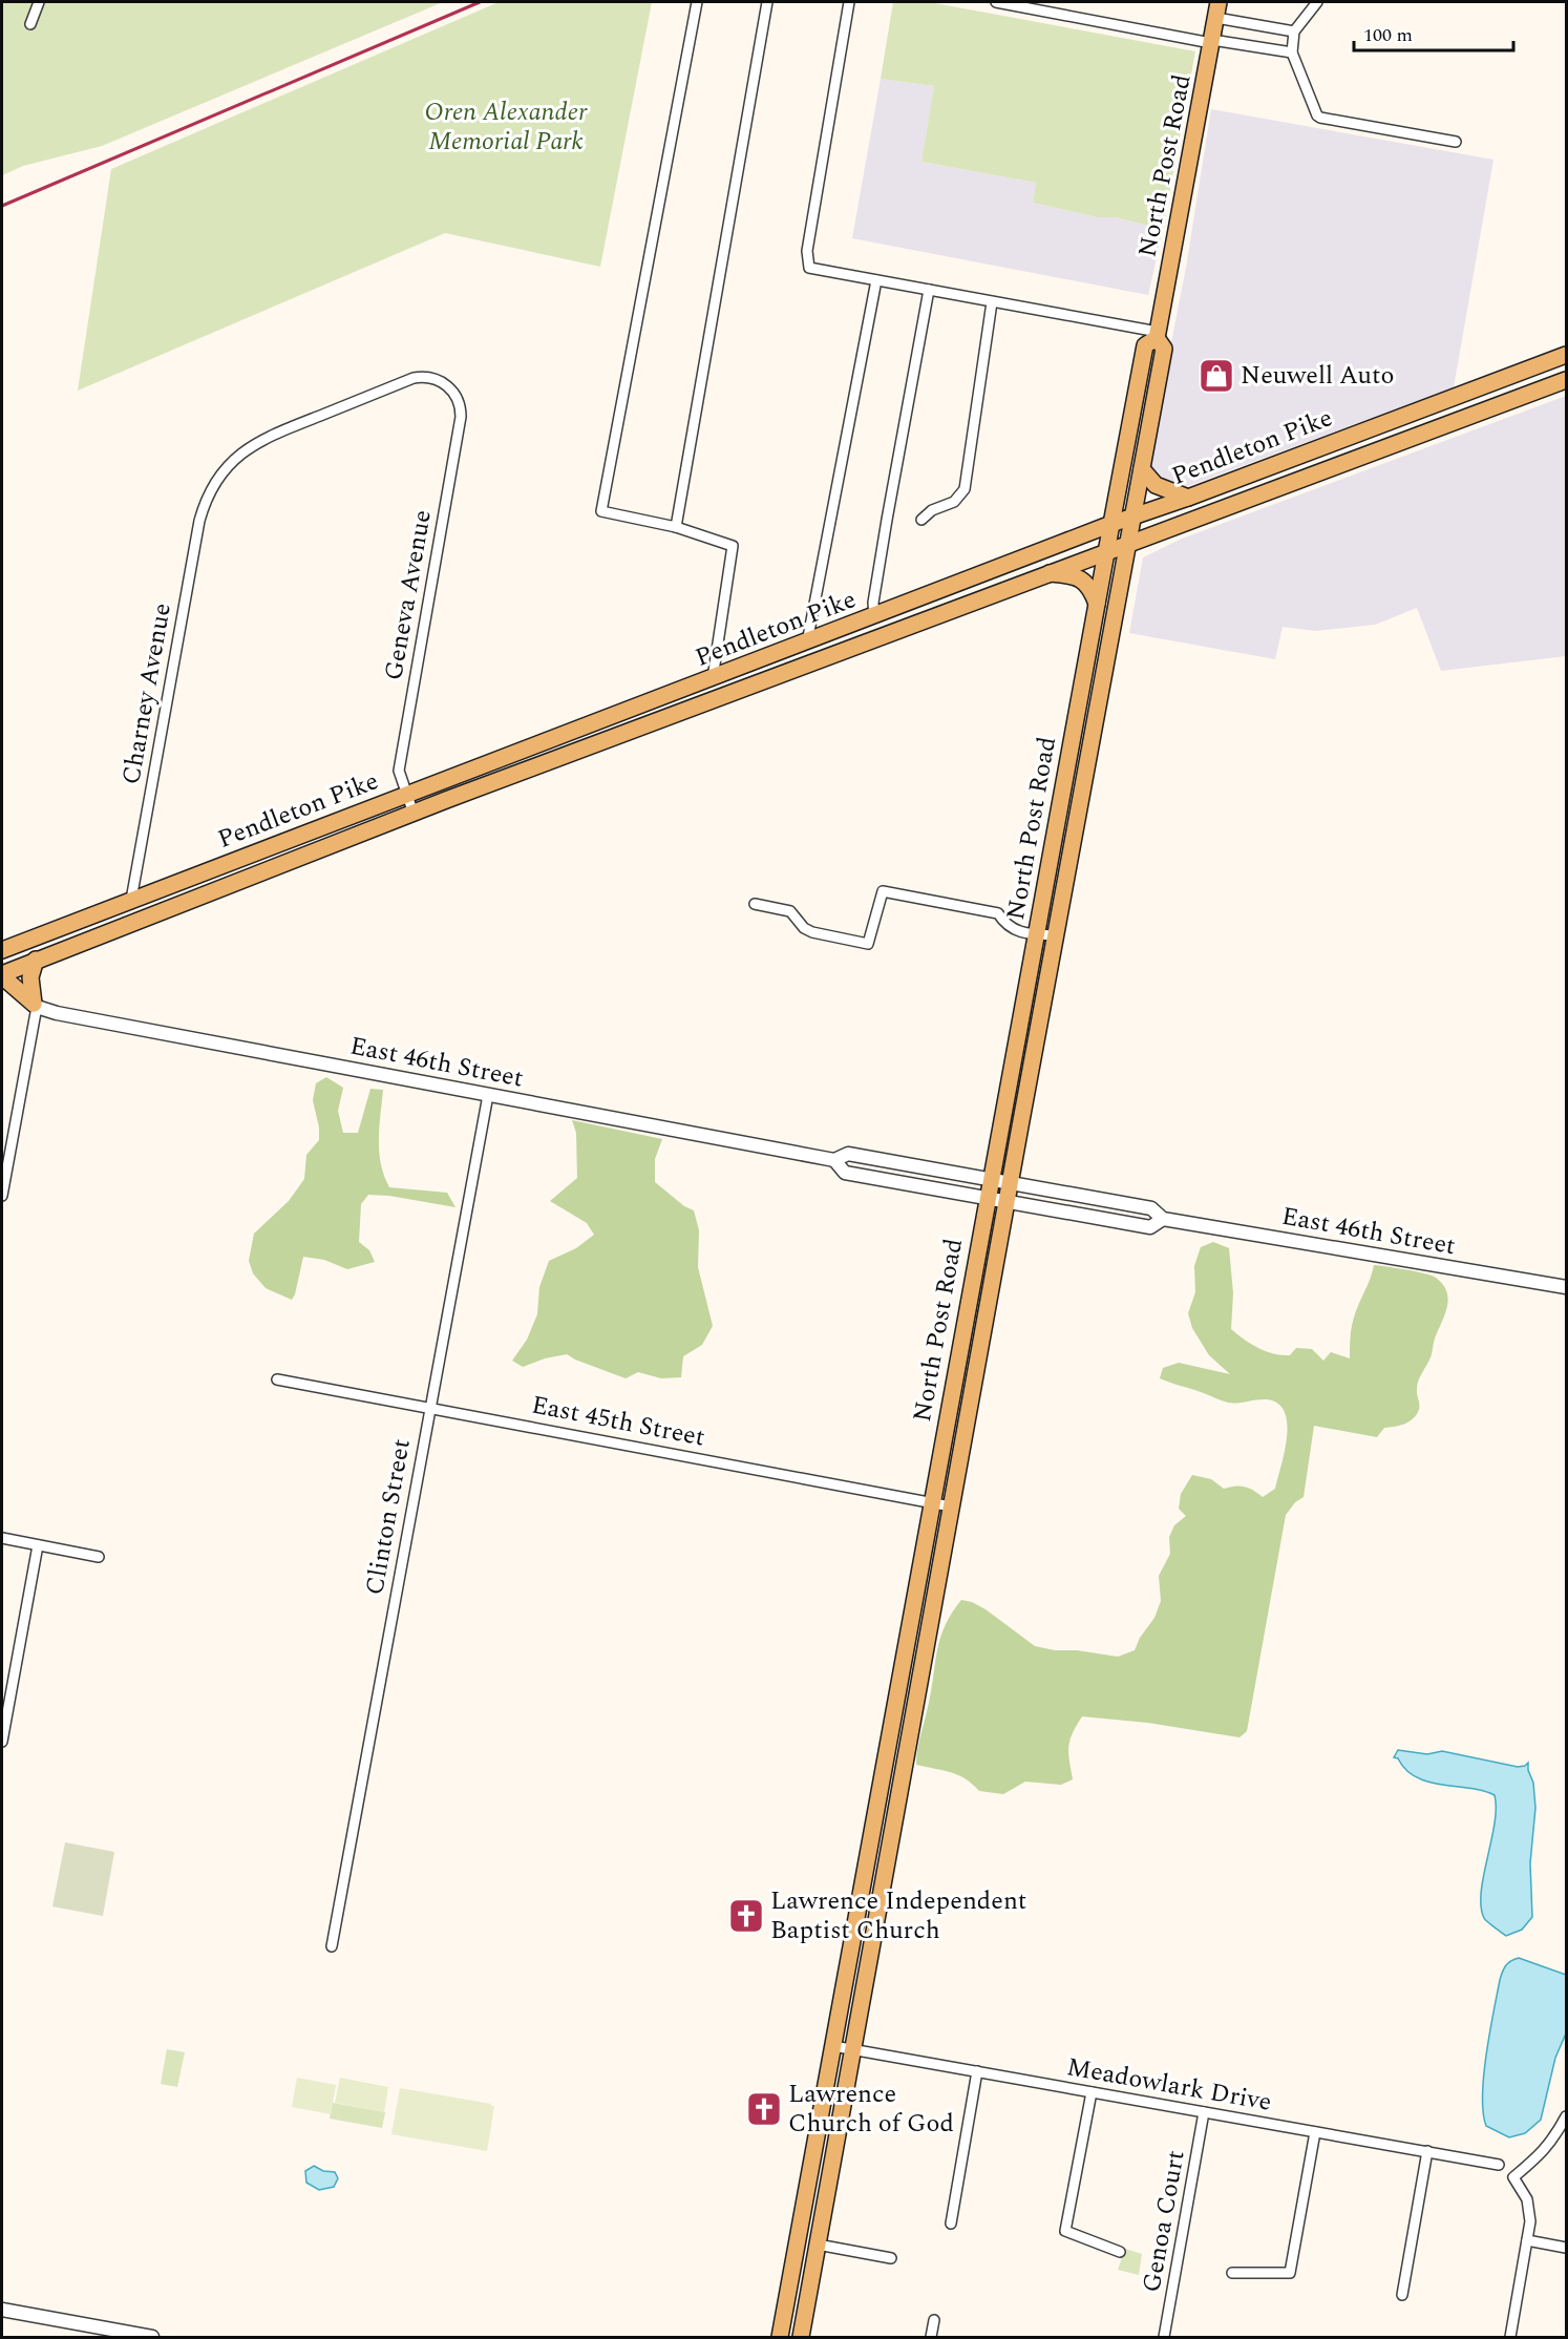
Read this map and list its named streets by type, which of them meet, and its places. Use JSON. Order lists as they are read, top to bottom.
{
  "streets": {
    "main road": ["North Post Road", "Pendleton Pike"],
    "street": [
      "Geneva Avenue",
      "Charney Avenue",
      "East 46th Street",
      "East 45th Street",
      "Clinton Street",
      "Meadowlark Drive",
      "Genoa Court"
    ]
  },
  "crossings": [
    ["North Post Road", "Pendleton Pike"],
    ["North Post Road", "East 46th Street"],
    ["North Post Road", "East 45th Street"],
    ["North Post Road", "Meadowlark Drive"],
    ["Pendleton Pike", "Geneva Avenue"],
    ["Pendleton Pike", "Charney Avenue"],
    ["Geneva Avenue", "Charney Avenue"],
    ["East 46th Street", "Clinton Street"],
    ["East 45th Street", "Clinton Street"],
    ["Meadowlark Drive", "Genoa Court"]
  ],
  "parks": ["Oren Alexander Memorial Park"],
  "places": {
    "shop": ["Neuwell Auto"],
    "church": ["Lawrence Independent Baptist Church", "Lawrence Church of God"]
  },
  "scale_bar": "100 m"
}
